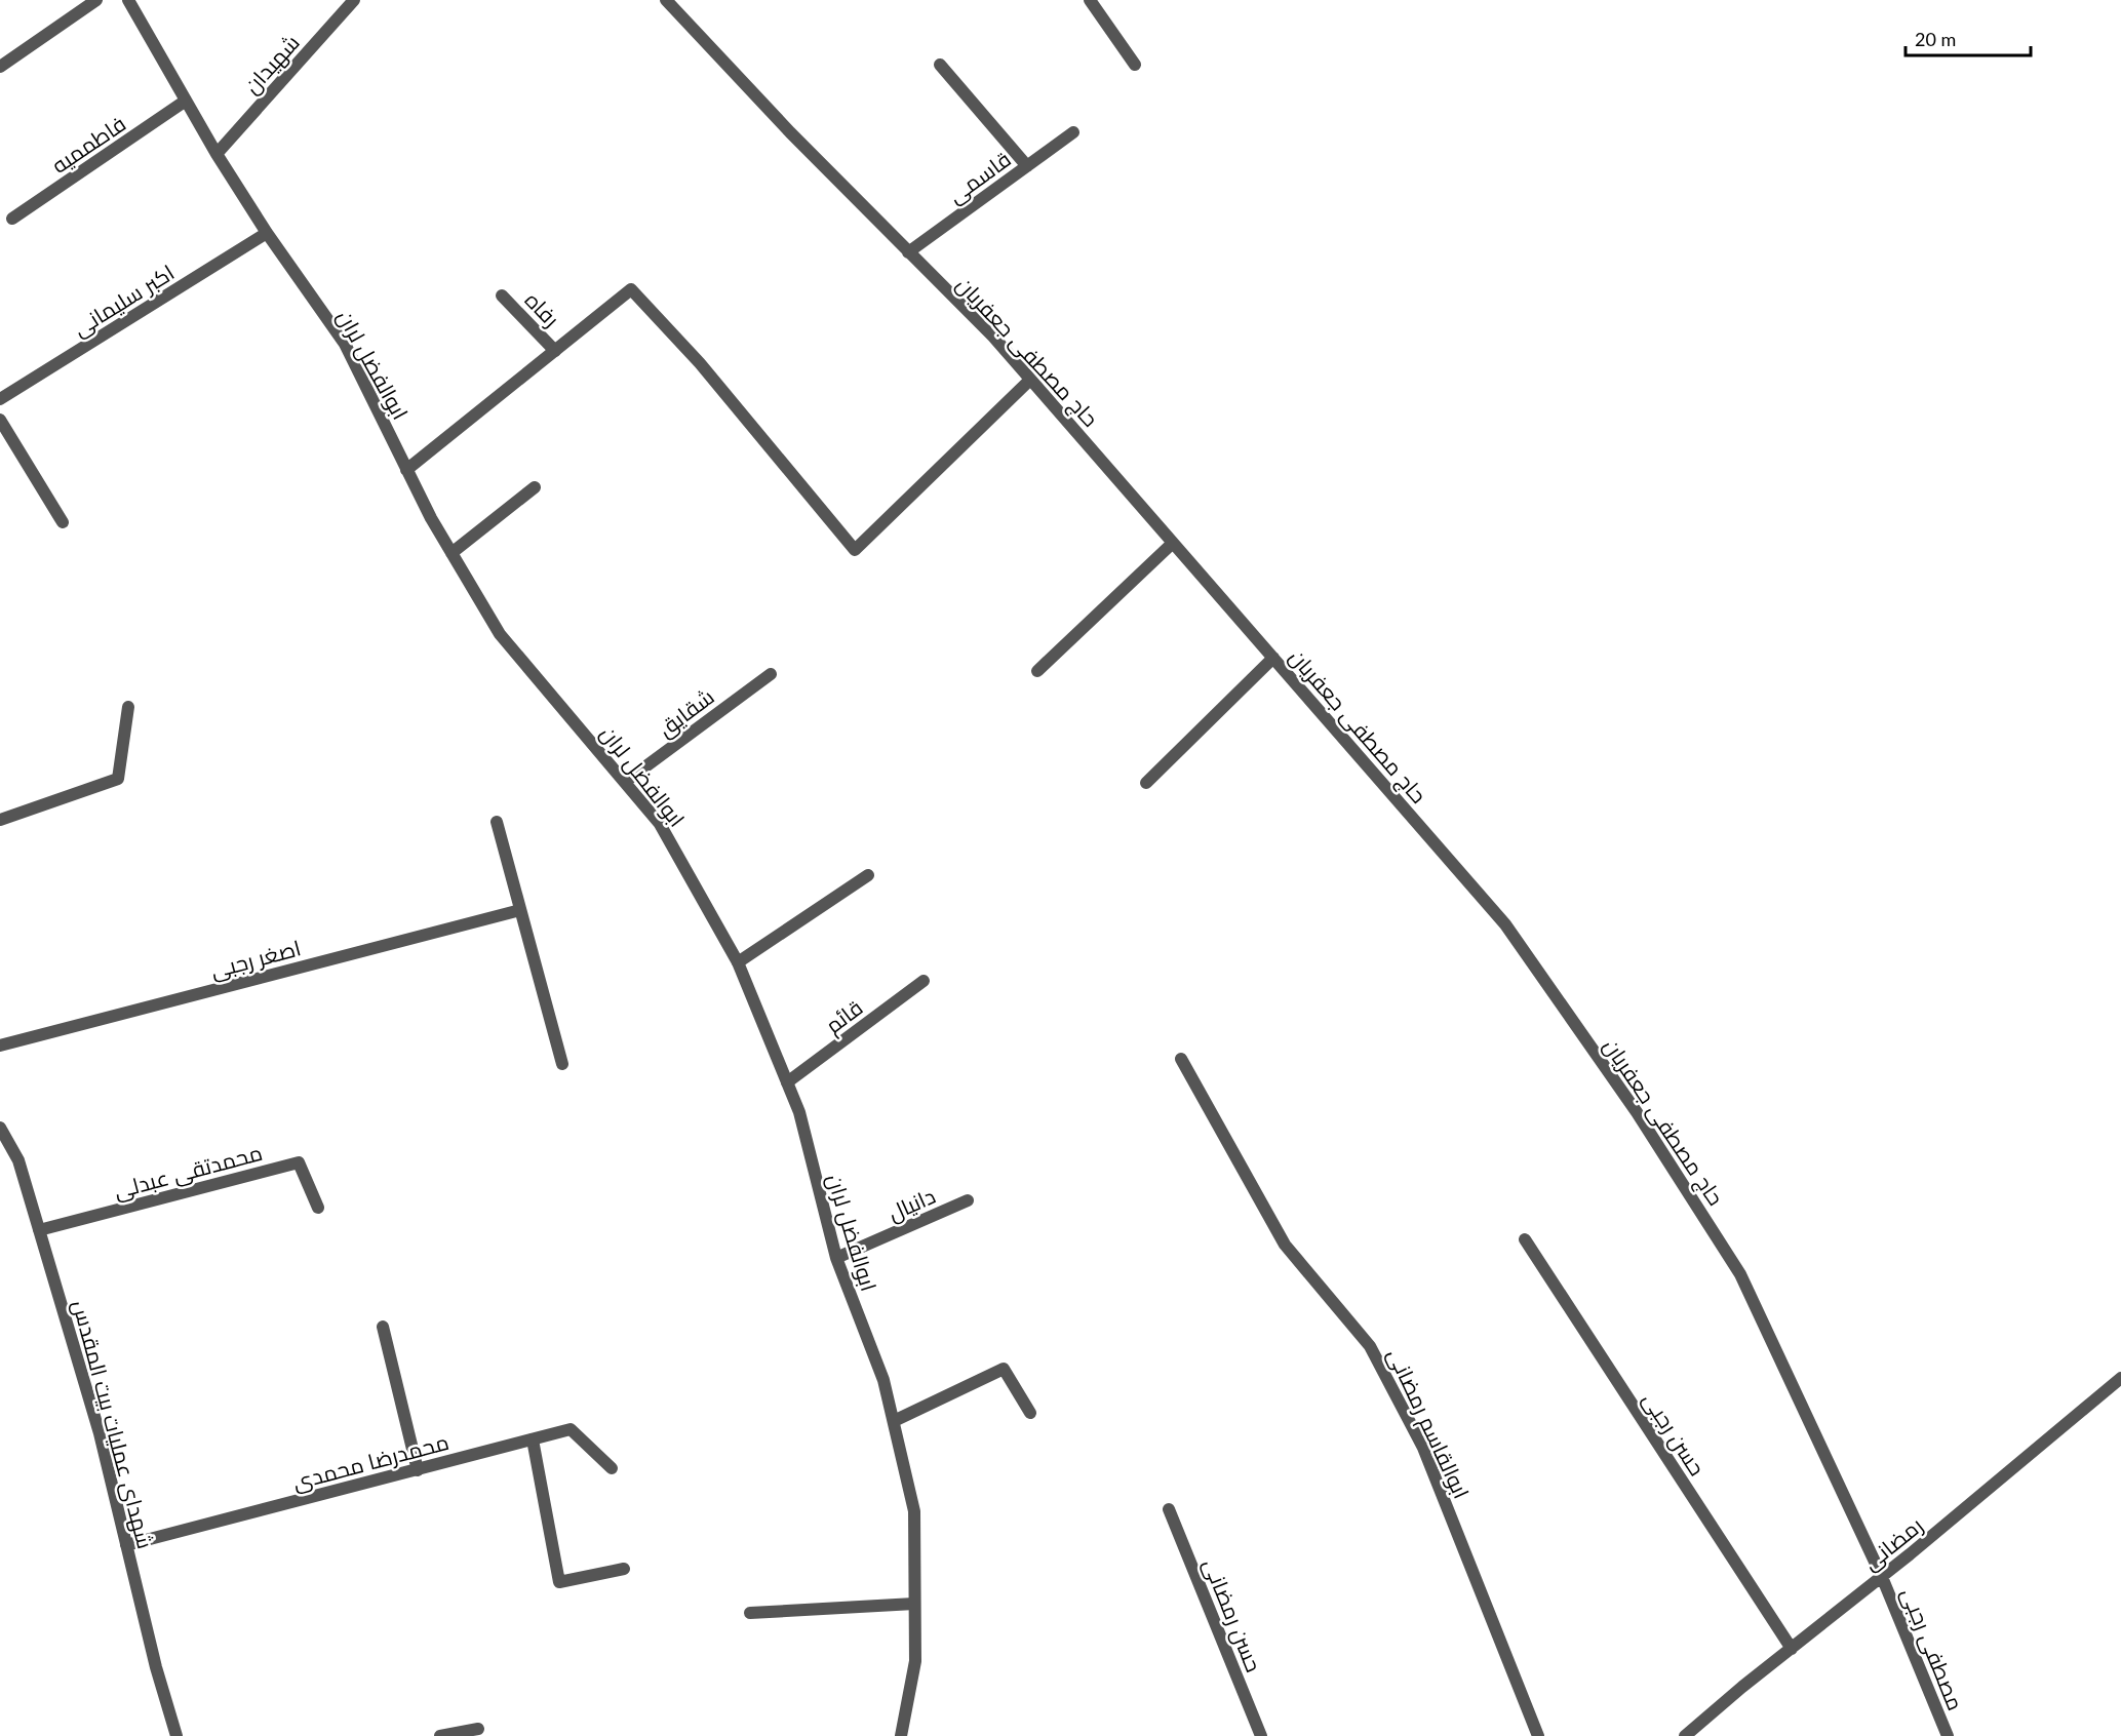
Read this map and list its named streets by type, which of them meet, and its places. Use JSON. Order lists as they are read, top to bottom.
{
  "streets": {
    "street": [
      "شهیدان",
      "فاطممیه",
      "قاسمی",
      "اکبر سلیمانی",
      "رفاه",
      "حاج مصطفی جعفریان",
      "ابوالفضل لران",
      "شقایق",
      "اصغر رجبی",
      "قائم",
      "محمدتقی عبدلی",
      "دانیال",
      "ابوالقاسم رمضانی",
      "شهدای عملیات بیت المقدس",
      "حسن رجبی",
      "محمدرضا محمدی",
      "رمضانی",
      "حسن رمضانی",
      "مصطفی رجبی"
    ]
  },
  "crossings": [
    ["شهیدان", "ابوالفضل لران"],
    ["فاطممیه", "ابوالفضل لران"],
    ["قاسمی", "حاج مصطفی جعفریان"],
    ["اکبر سلیمانی", "ابوالفضل لران"],
    ["حاج مصطفی جعفریان", "رمضانی"],
    ["حاج مصطفی جعفریان", "مصطفی رجبی"],
    ["ابوالفضل لران", "شقایق"],
    ["ابوالفضل لران", "قائم"],
    ["ابوالفضل لران", "دانیال"],
    ["محمدتقی عبدلی", "شهدای عملیات بیت المقدس"],
    ["شهدای عملیات بیت المقدس", "محمدرضا محمدی"],
    ["حسن رجبی", "رمضانی"],
    ["رمضانی", "مصطفی رجبی"]
  ],
  "scale_bar": "20 m"
}
